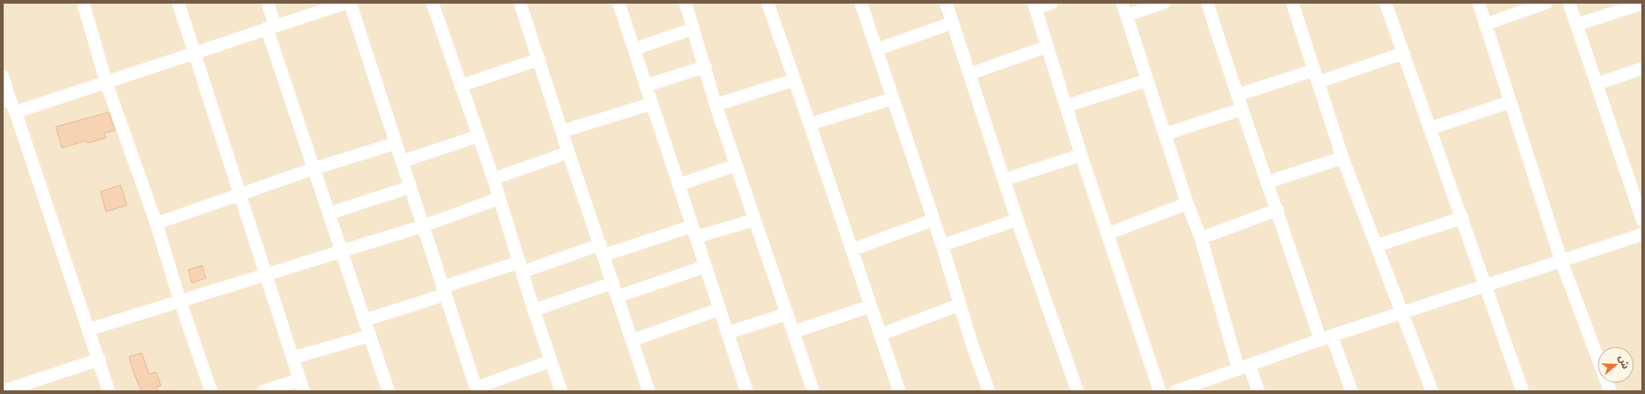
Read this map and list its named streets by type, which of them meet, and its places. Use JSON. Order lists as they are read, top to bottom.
{
  "north": "right"
}
